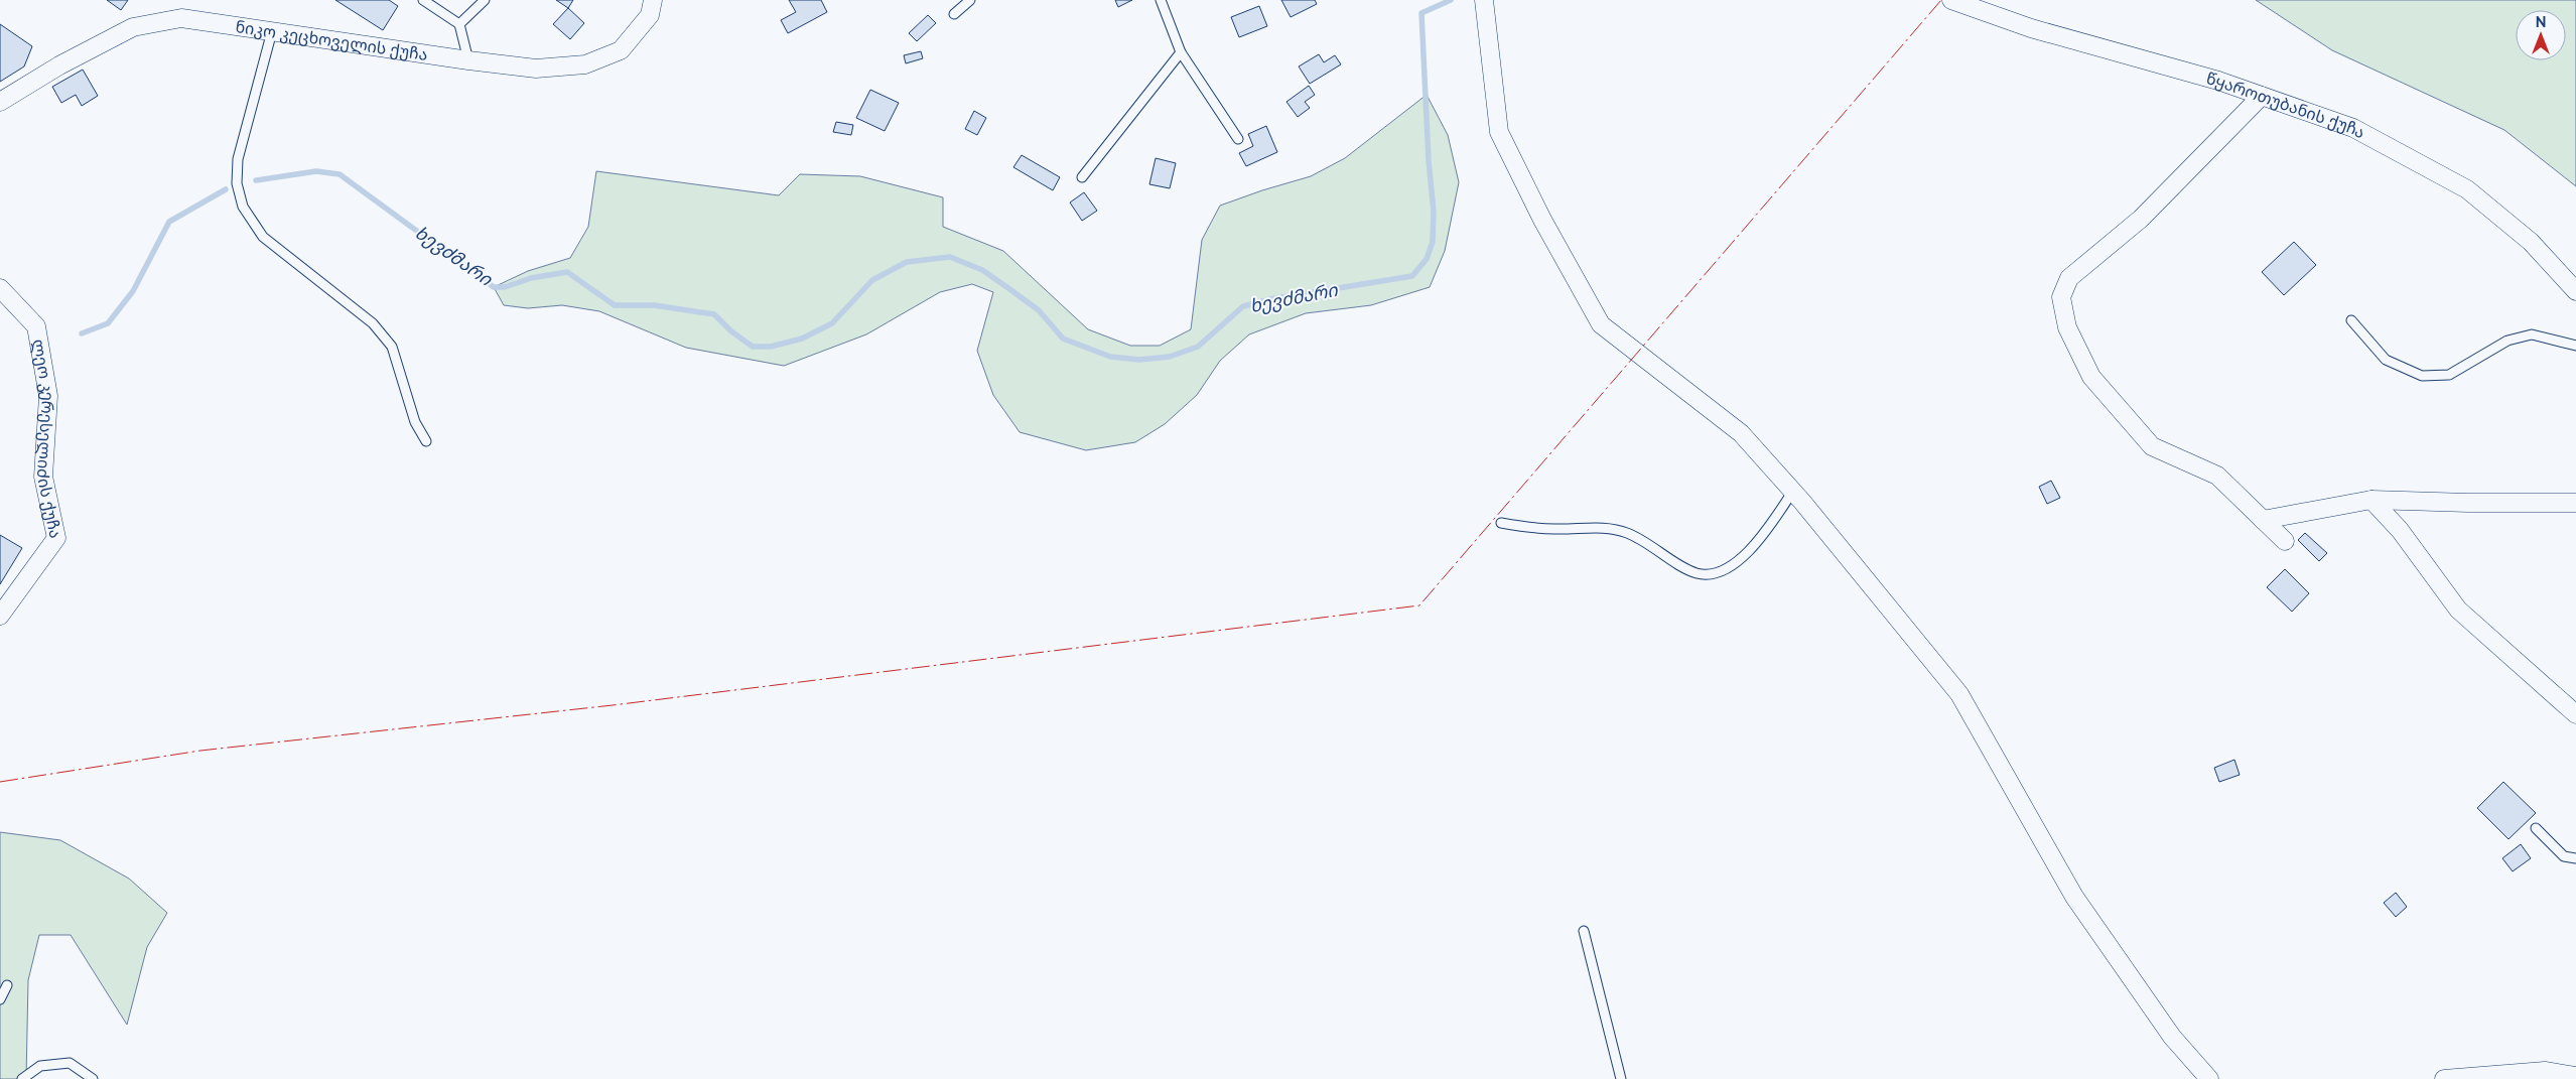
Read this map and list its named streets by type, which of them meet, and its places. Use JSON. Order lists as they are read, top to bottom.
{
  "streets": {
    "street": ["ნიკო კეცხოველის ქუჩა", "წყაროთუბანის ქუჩა", "ლეო კერესელიძის ქუჩა"]
  },
  "water": ["ხევძმარი"],
  "north": "top"
}
